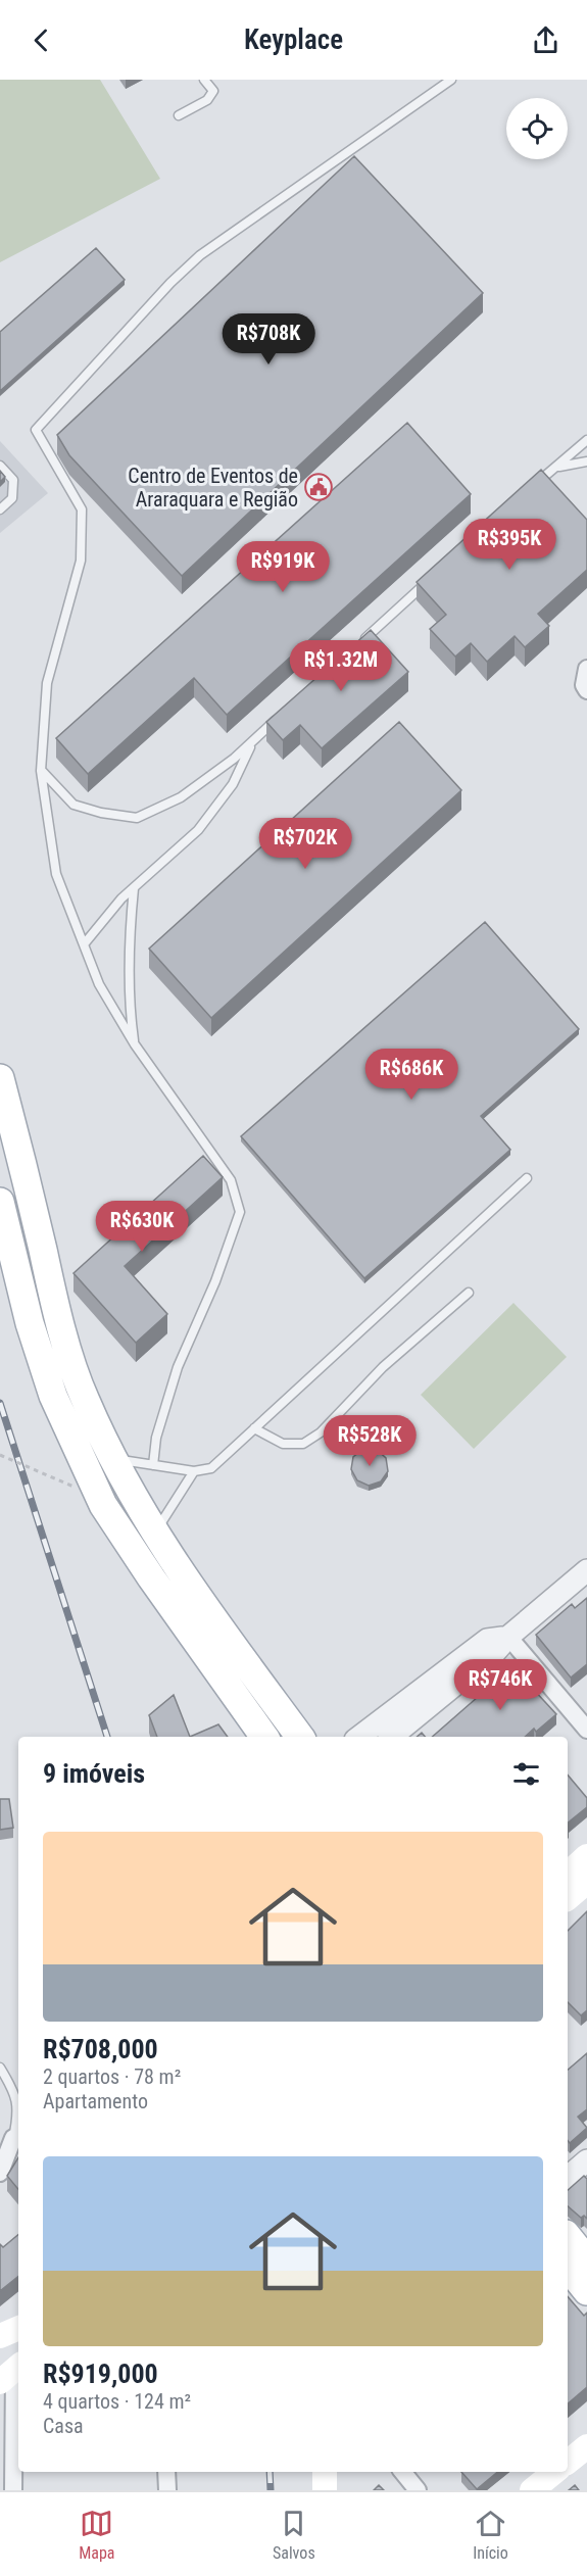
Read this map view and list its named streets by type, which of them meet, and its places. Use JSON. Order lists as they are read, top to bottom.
{
  "places": {
    "public building": ["Centro de Eventos de Araraquara e Região"]
  },
  "page": {
    "header": "Keyplace",
    "price": [
      "R$708K",
      "R$395K",
      "R$919K",
      "R$1.32M",
      "R$702K",
      "R$686K",
      "R$630K",
      "R$528K",
      "R$746K"
    ],
    "heading": "9 imóveis",
    "list": [
      {
        "name": "R$708,000",
        "note": "2 quartos · 78 m² · Apartamento"
      },
      {
        "name": "R$919,000",
        "note": "4 quartos · 124 m² · Casa"
      }
    ],
    "tabs": ["Mapa", "Salvos", "Início"]
  }
}
